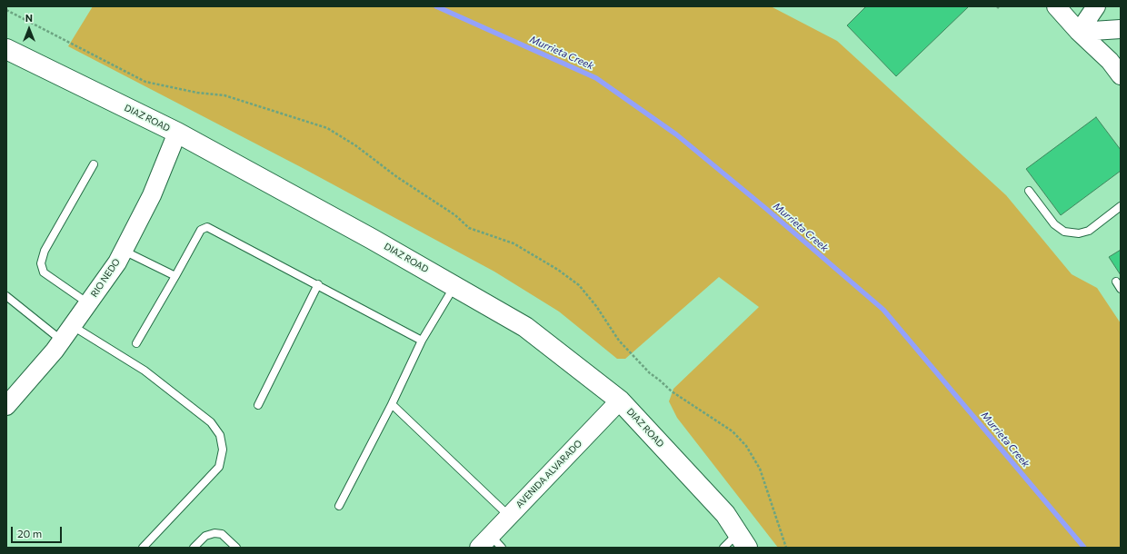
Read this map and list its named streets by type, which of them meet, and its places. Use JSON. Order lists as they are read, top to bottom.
{
  "streets": {
    "main road": ["DIAZ ROAD"],
    "street": ["RIO NEDO", "AVENIDA ALVARADO"]
  },
  "crossings": [
    ["DIAZ ROAD", "RIO NEDO"],
    ["DIAZ ROAD", "AVENIDA ALVARADO"]
  ],
  "water": ["Murrieta Creek"],
  "scale_bar": "20 m",
  "north": "top"
}
